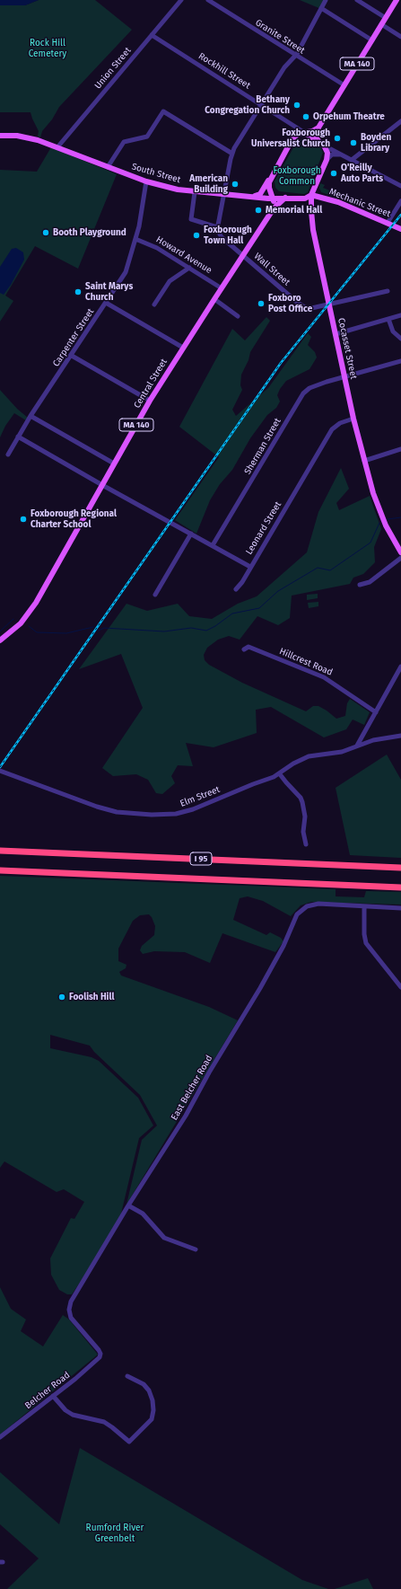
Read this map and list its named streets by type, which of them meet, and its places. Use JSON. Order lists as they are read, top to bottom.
{
  "streets": {
    "highway": ["I 95"],
    "main road": [
      "MA 140",
      "Rockhill Street",
      "South Street",
      "Mechanic Street",
      "Cocasset Street",
      "Central Street"
    ],
    "street": [
      "Granite Street",
      "Union Street",
      "Howard Avenue",
      "Wall Street",
      "Carpenter Street",
      "Sherman Street",
      "Leonard Street",
      "Hillcrest Road",
      "Elm Street",
      "East Belcher Road",
      "Belcher Road"
    ]
  },
  "crossings": [
    ["Granite Street", "MA 140"],
    ["Union Street", "Rockhill Street"],
    ["Union Street", "South Street"],
    ["South Street", "Mechanic Street"],
    ["South Street", "Carpenter Street"],
    ["South Street", "Cocasset Street"],
    ["South Street", "Central Street"],
    ["Mechanic Street", "Cocasset Street"],
    ["Howard Avenue", "Carpenter Street"],
    ["Howard Avenue", "Central Street"],
    ["Wall Street", "Cocasset Street"],
    ["Wall Street", "Central Street"],
    ["Carpenter Street", "Leonard Street"],
    ["Cocasset Street", "Sherman Street"],
    ["Cocasset Street", "Leonard Street"],
    ["Central Street", "Leonard Street"],
    ["Sherman Street", "Leonard Street"],
    ["East Belcher Road", "Belcher Road"]
  ],
  "parks": ["Rock Hill Cemetery", "Foxborough Common", "Rumford River Greenbelt"],
  "places": [
    "Bethany Congregation Church",
    "Orpehum Theatre",
    "Foxborough Universalist Church",
    "Boyden Library",
    "O'Reilly Auto Parts",
    "American Building",
    "Memorial Hall",
    "Booth Playground",
    "Foxborough Town Hall",
    "Saint Marys Church",
    "Foxboro Post Office",
    "Foxborough Regional Charter School",
    "Foolish Hill"
  ]
}
